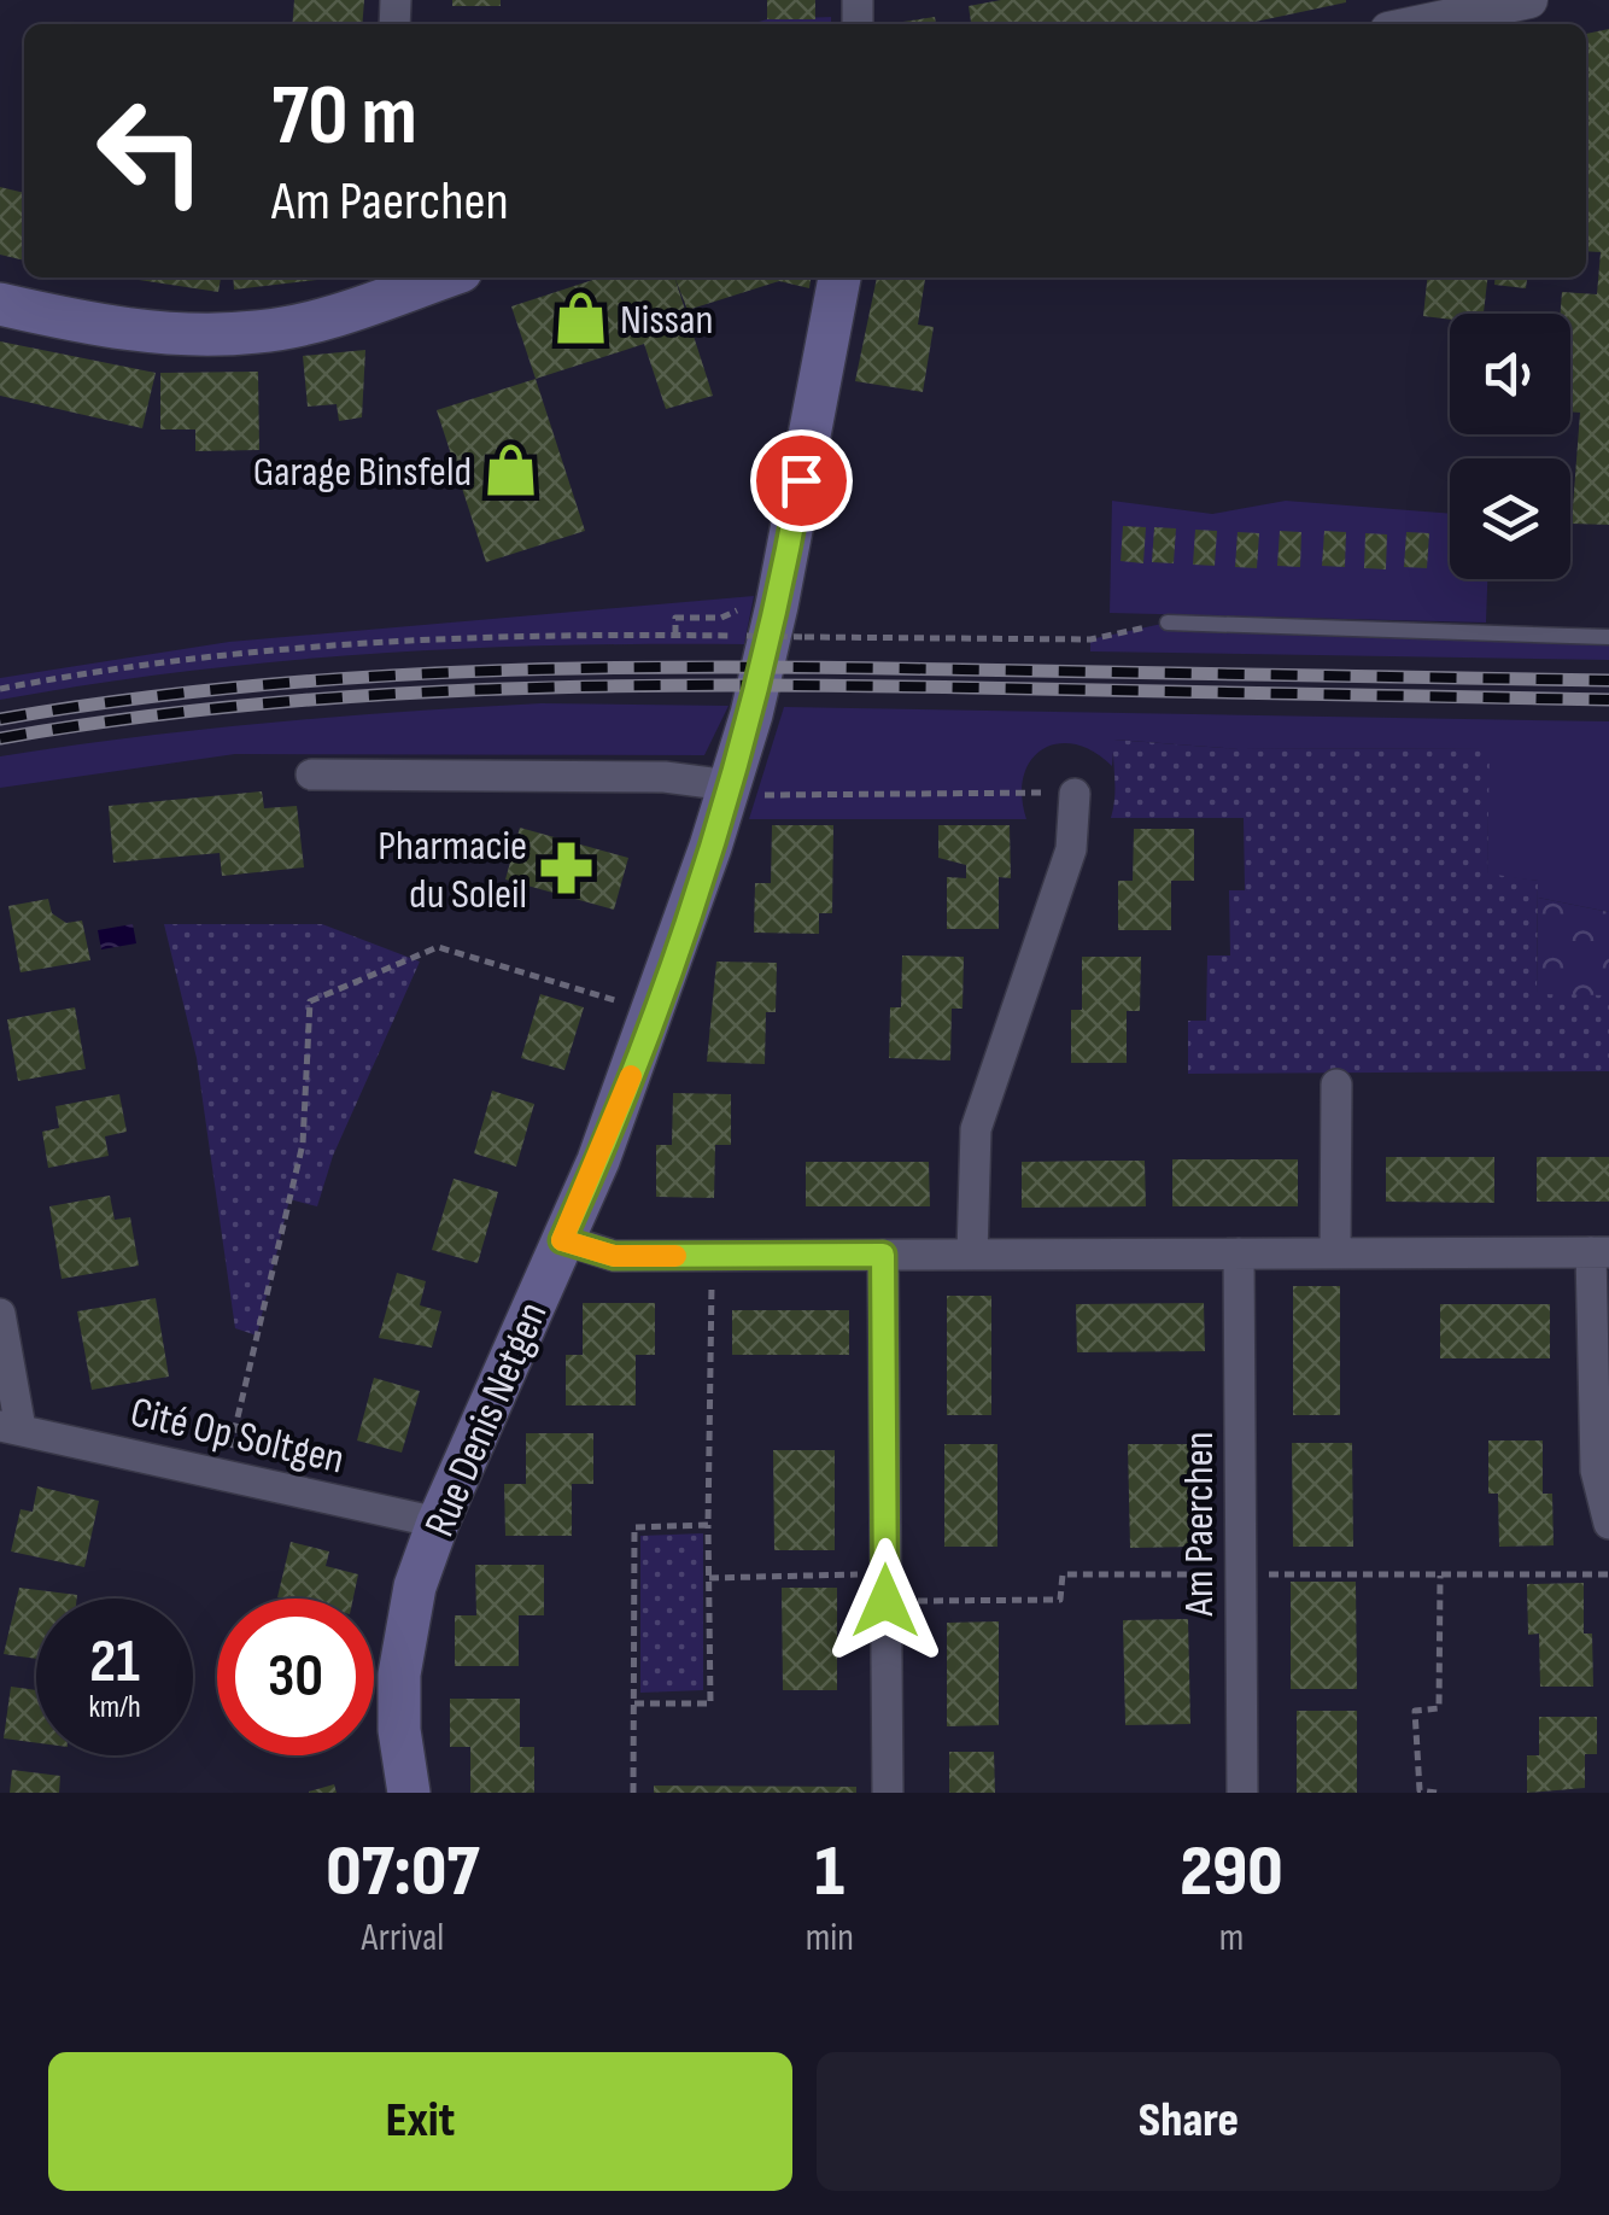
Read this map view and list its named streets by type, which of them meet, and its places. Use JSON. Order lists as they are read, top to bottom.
{
  "streets": {
    "main road": ["Rue Denis Netgen"],
    "street": ["Cité Op Soltgen", "Am Paerchen"]
  },
  "crossings": [
    ["Rue Denis Netgen", "Cité Op Soltgen"]
  ],
  "places": {
    "shop": ["Nissan", "Garage Binsfeld"],
    "pharmacy": ["Pharmacie du Soleil"]
  },
  "page": {
    "turn": ["70 m", "Am Paerchen"],
    "speed": "21 km/h",
    "limit": "30",
    "eta": [
      "07:07",
      "Arrival",
      "1",
      "min",
      "290",
      "m"
    ],
    "buttons": ["Exit", "Share"]
  }
}
